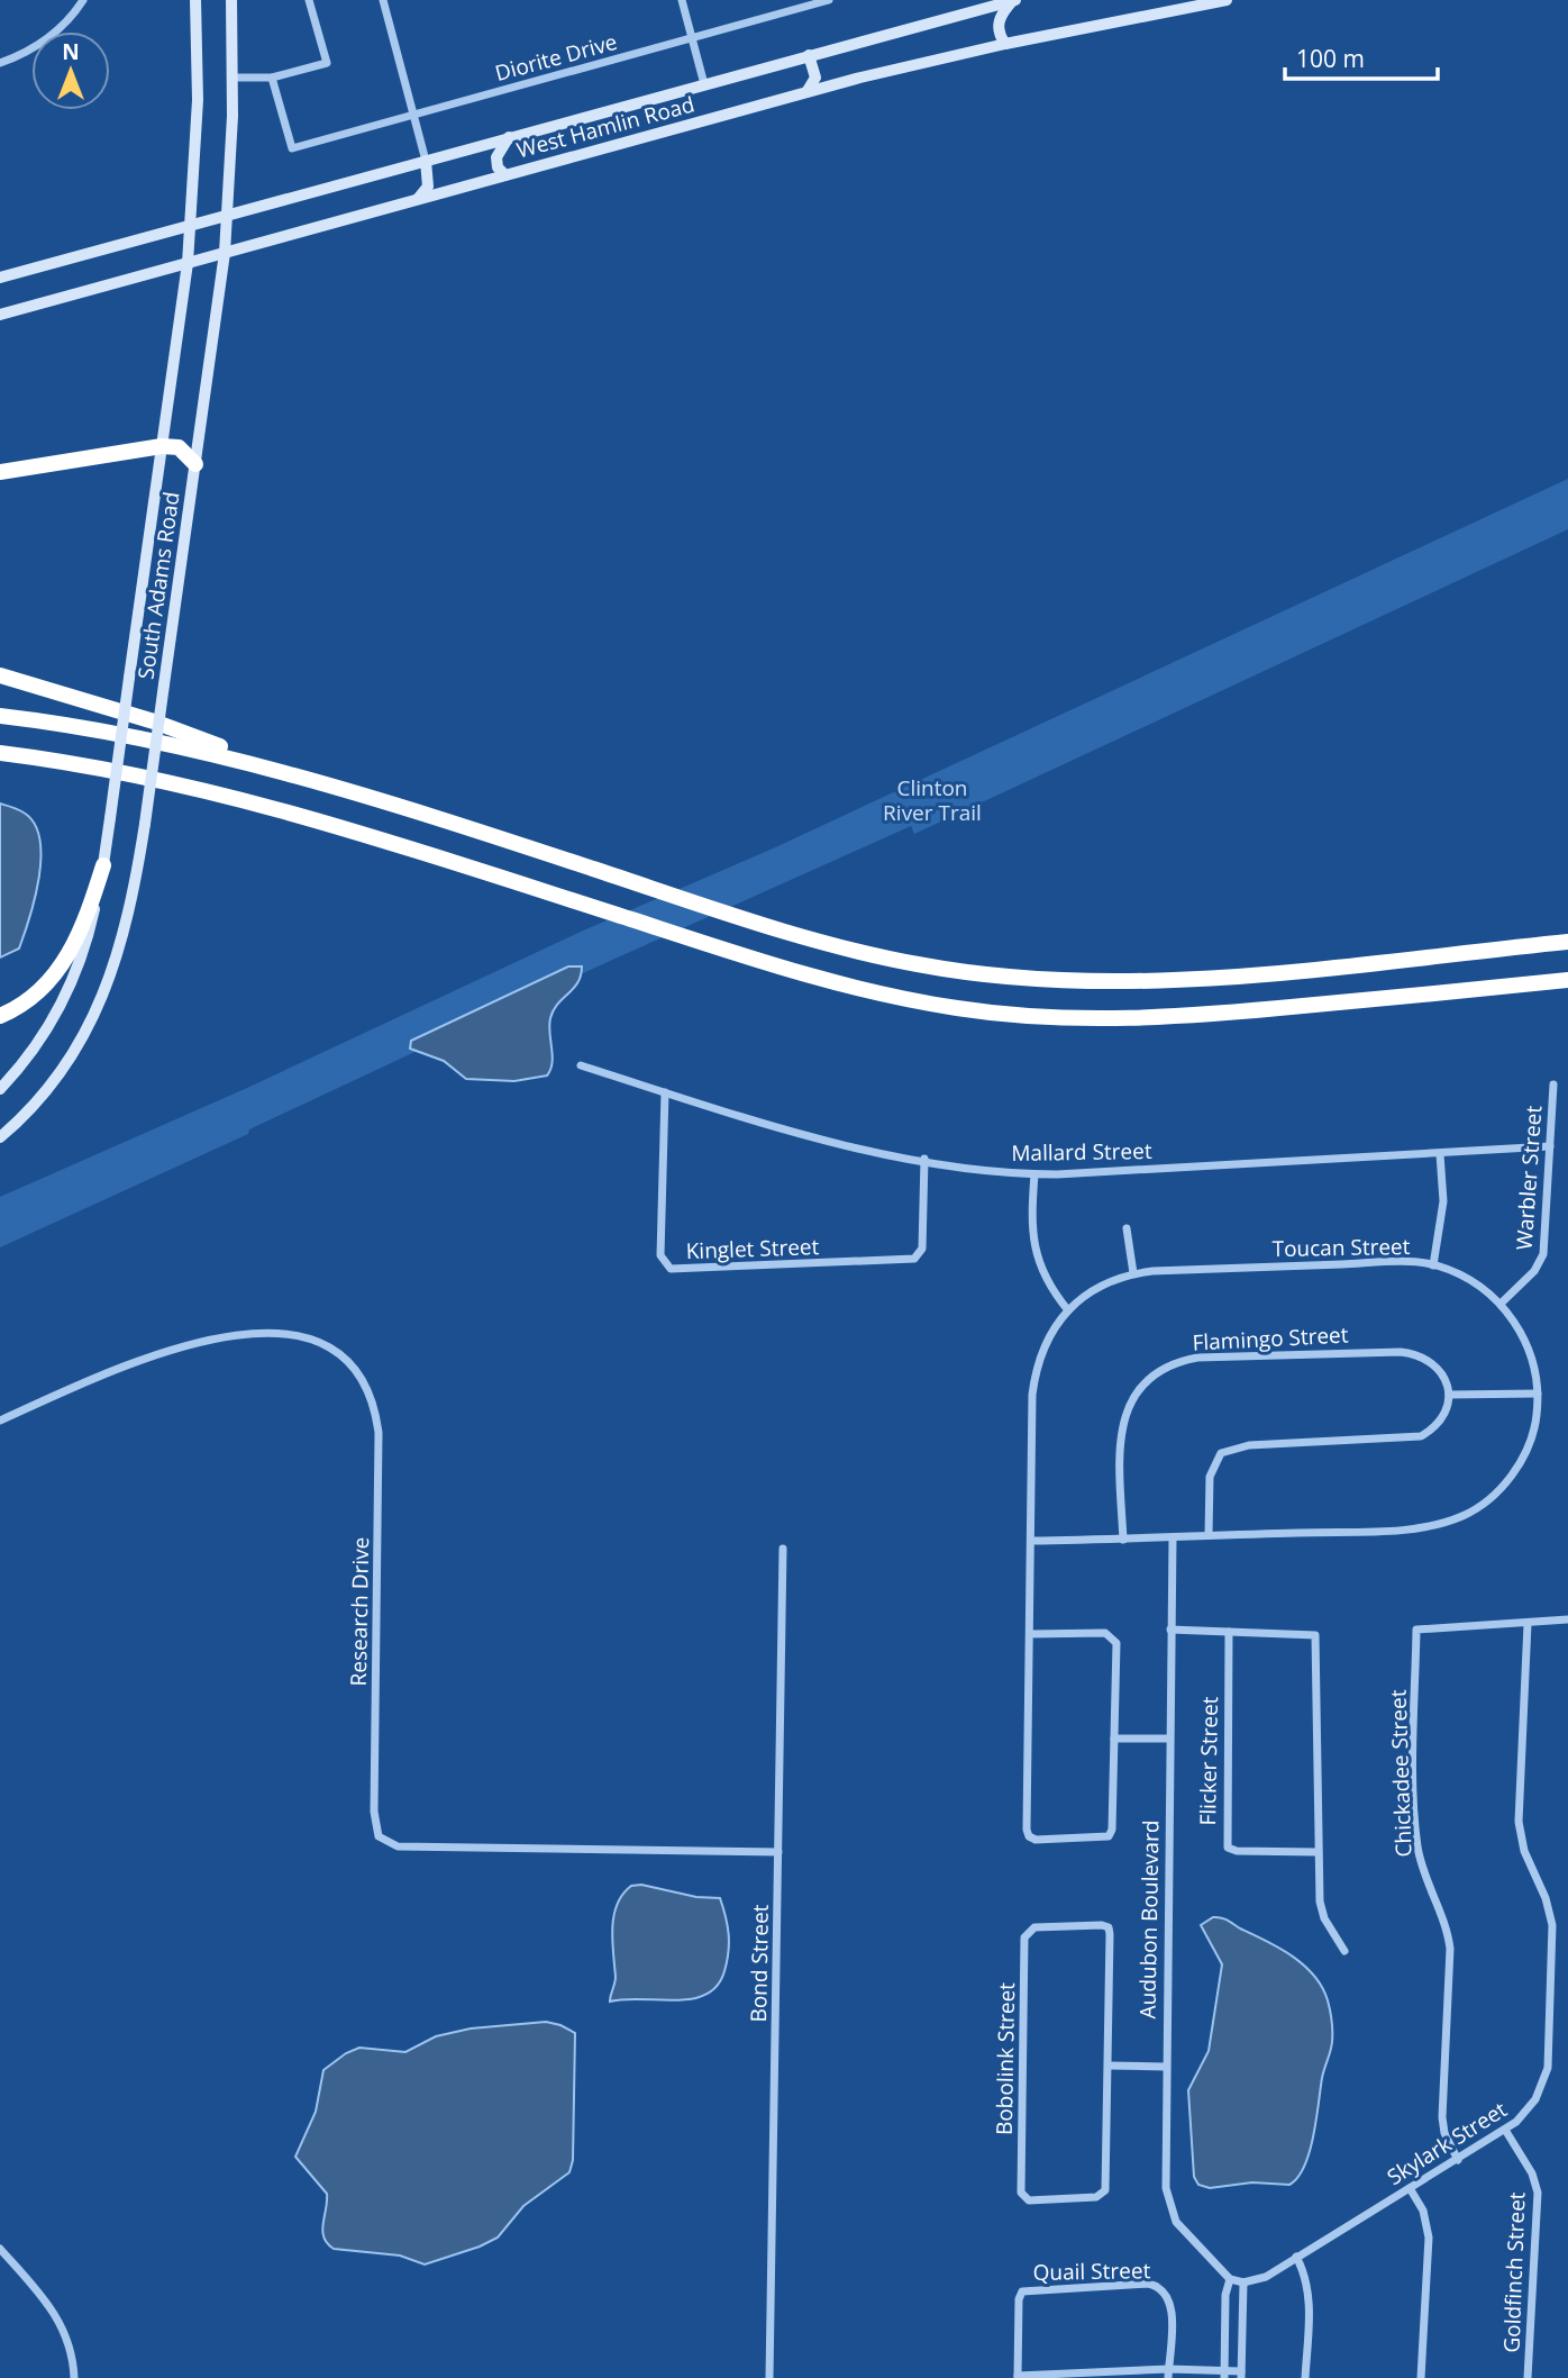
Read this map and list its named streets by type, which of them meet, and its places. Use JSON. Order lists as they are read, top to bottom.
{
  "streets": {
    "main road": ["West Hamlin Road", "South Adams Road"],
    "street": [
      "Diorite Drive",
      "Mallard Street",
      "Warbler Street",
      "Toucan Street",
      "Kinglet Street",
      "Flamingo Street",
      "Research Drive",
      "Flicker Street",
      "Chickadee Street",
      "Audubon Boulevard",
      "Bond Street",
      "Bobolink Street",
      "Skylark Street",
      "Quail Street",
      "Goldfinch Street"
    ]
  },
  "crossings": [
    ["West Hamlin Road", "South Adams Road"],
    ["Mallard Street", "Warbler Street"],
    ["Mallard Street", "Kinglet Street"],
    ["Warbler Street", "Toucan Street"],
    ["Toucan Street", "Flamingo Street"],
    ["Toucan Street", "Audubon Boulevard"],
    ["Research Drive", "Bond Street"],
    ["Chickadee Street", "Skylark Street"],
    ["Skylark Street", "Goldfinch Street"]
  ],
  "parks": ["Clinton River Trail"],
  "scale_bar": "100 m",
  "north": "top"
}
